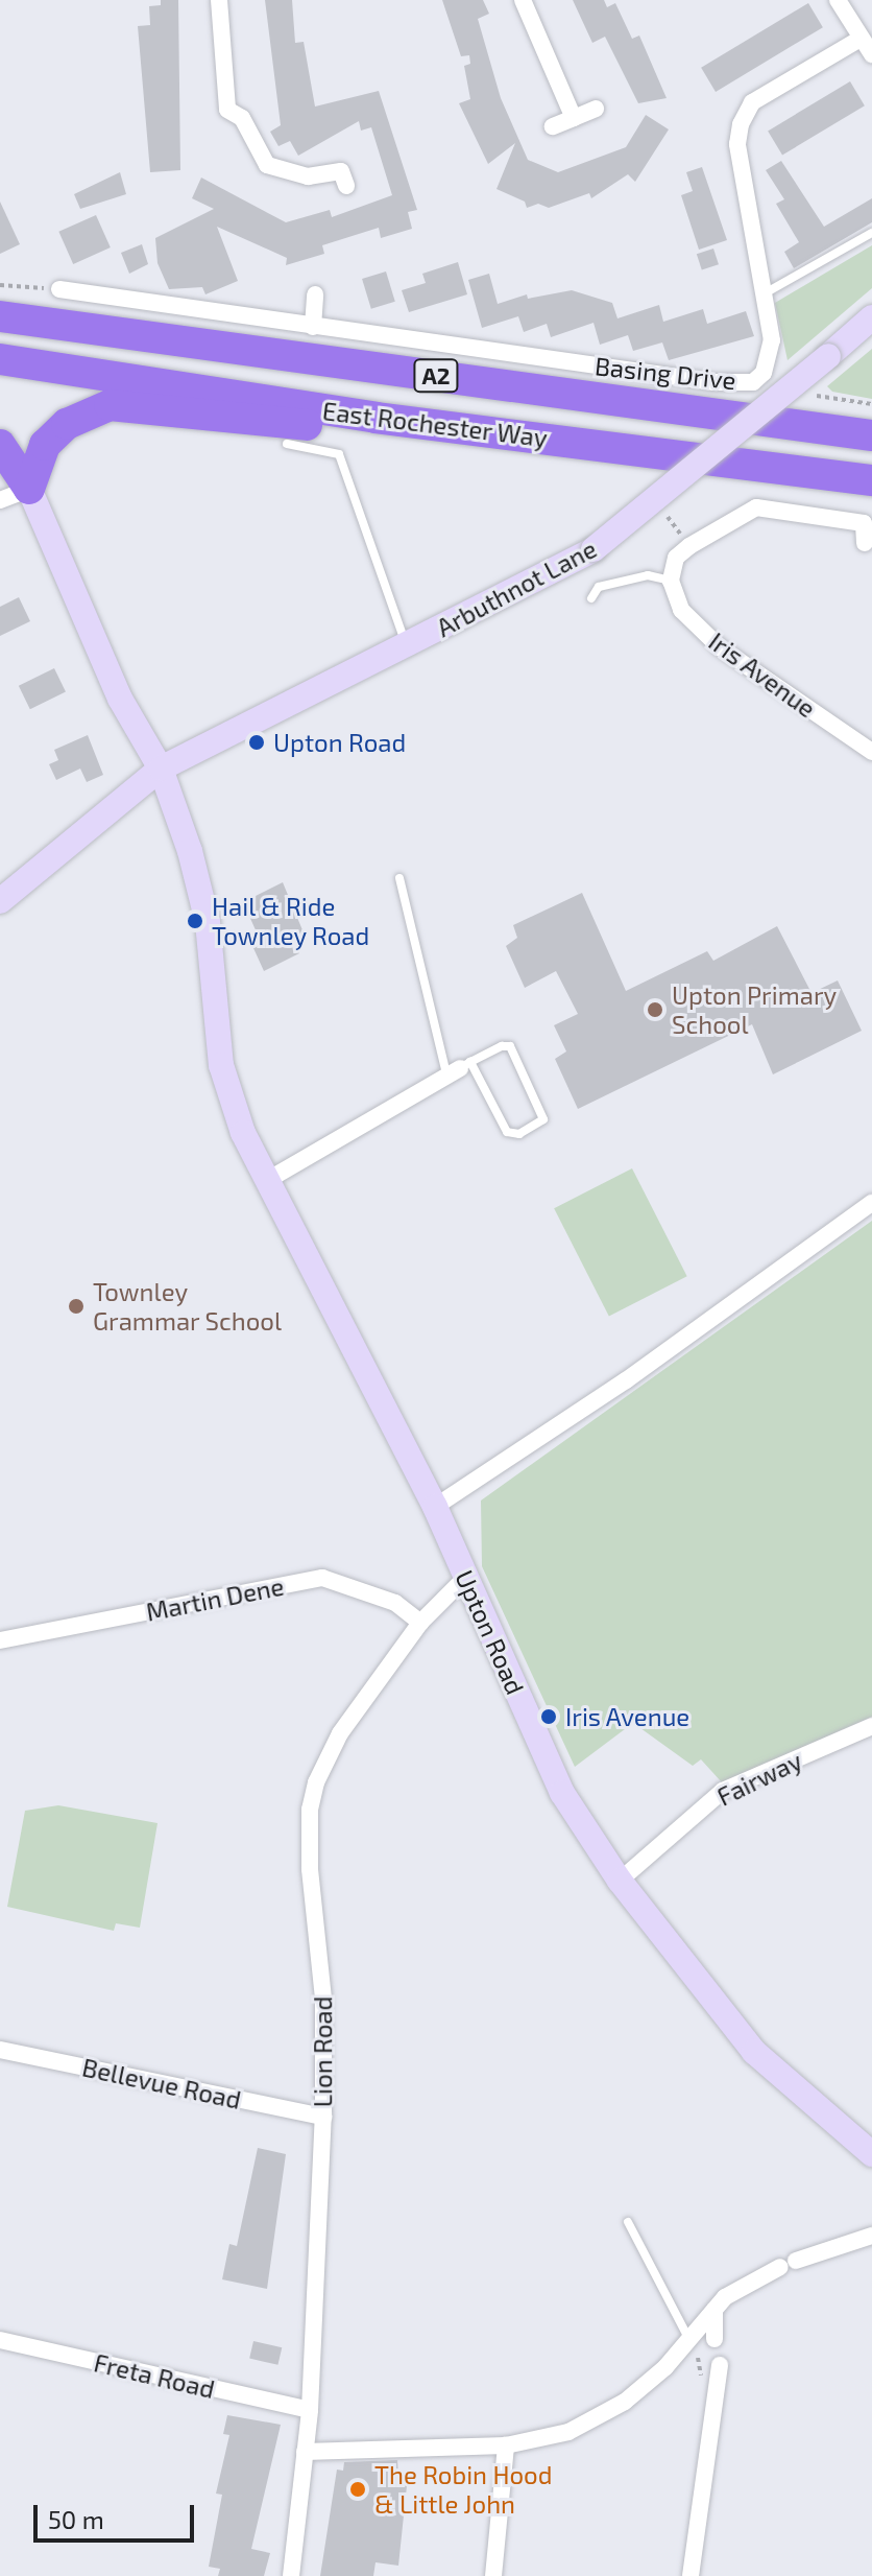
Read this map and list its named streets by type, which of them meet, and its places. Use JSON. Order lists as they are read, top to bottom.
{
  "streets": {
    "highway": ["A2", "East Rochester Way"],
    "street": [
      "Basing Drive",
      "Arbuthnot Lane",
      "Iris Avenue",
      "Martin Dene",
      "Upton Road",
      "Fairway",
      "Lion Road",
      "Bellevue Road",
      "Freta Road"
    ]
  },
  "crossings": [
    ["A2", "East Rochester Way"],
    ["A2", "Upton Road"],
    ["Arbuthnot Lane", "Upton Road"],
    ["Martin Dene", "Lion Road"],
    ["Upton Road", "Fairway"],
    ["Upton Road", "Lion Road"],
    ["Lion Road", "Bellevue Road"],
    ["Lion Road", "Freta Road"]
  ],
  "places": [
    "Upton Road",
    "Hail & Ride Townley Road",
    "Upton Primary School",
    "Townley Grammar School",
    "Iris Avenue",
    "The Robin Hood & Little John"
  ],
  "scale_bar": "50 m"
}
